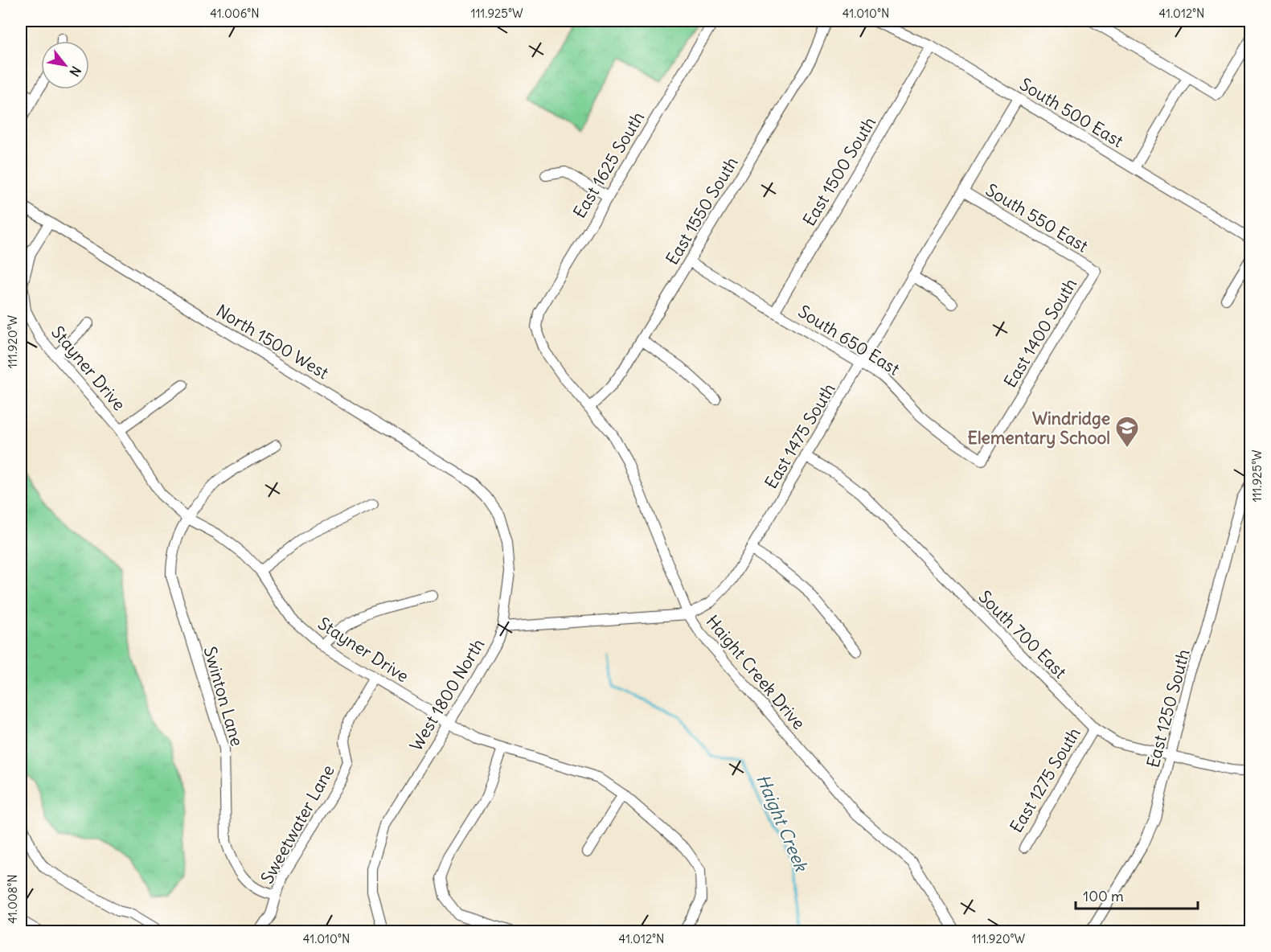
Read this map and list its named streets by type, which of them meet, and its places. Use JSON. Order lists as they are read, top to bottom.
{
  "streets": {
    "street": [
      "South 500 East",
      "East 1625 South",
      "East 1500 South",
      "East 1550 South",
      "South 550 East",
      "East 1400 South",
      "South 650 East",
      "North 1500 West",
      "Stayner Drive",
      "East 1475 South",
      "South 700 East",
      "Haight Creek Drive",
      "West 1800 North",
      "Swinton Lane",
      "East 1250 South",
      "East 1275 South",
      "Sweetwater Lane"
    ]
  },
  "crossings": [
    ["South 500 East", "East 1500 South"],
    ["South 500 East", "East 1475 South"],
    ["East 1625 South", "Haight Creek Drive"],
    ["East 1500 South", "South 650 East"],
    ["East 1550 South", "South 650 East"],
    ["East 1550 South", "Haight Creek Drive"],
    ["South 550 East", "East 1400 South"],
    ["South 550 East", "East 1475 South"],
    ["East 1400 South", "South 650 East"],
    ["South 650 East", "East 1475 South"],
    ["North 1500 West", "Stayner Drive"],
    ["North 1500 West", "West 1800 North"],
    ["Stayner Drive", "West 1800 North"],
    ["Stayner Drive", "Swinton Lane"],
    ["Stayner Drive", "Sweetwater Lane"],
    ["East 1475 South", "South 700 East"],
    ["East 1475 South", "Haight Creek Drive"],
    ["East 1475 South", "West 1800 North"],
    ["South 700 East", "East 1250 South"],
    ["South 700 East", "East 1275 South"],
    ["Swinton Lane", "Sweetwater Lane"]
  ],
  "water": ["Haight Creek"],
  "places": {
    "school or university": ["Windridge Elementary School"]
  },
  "scale_bar": "100 m",
  "north": "bottom right",
  "coordinates": [
    "41.006°N",
    "111.925°W",
    "41.010°N",
    "41.012°N",
    "111.920°W",
    "41.008°N"
  ]
}
